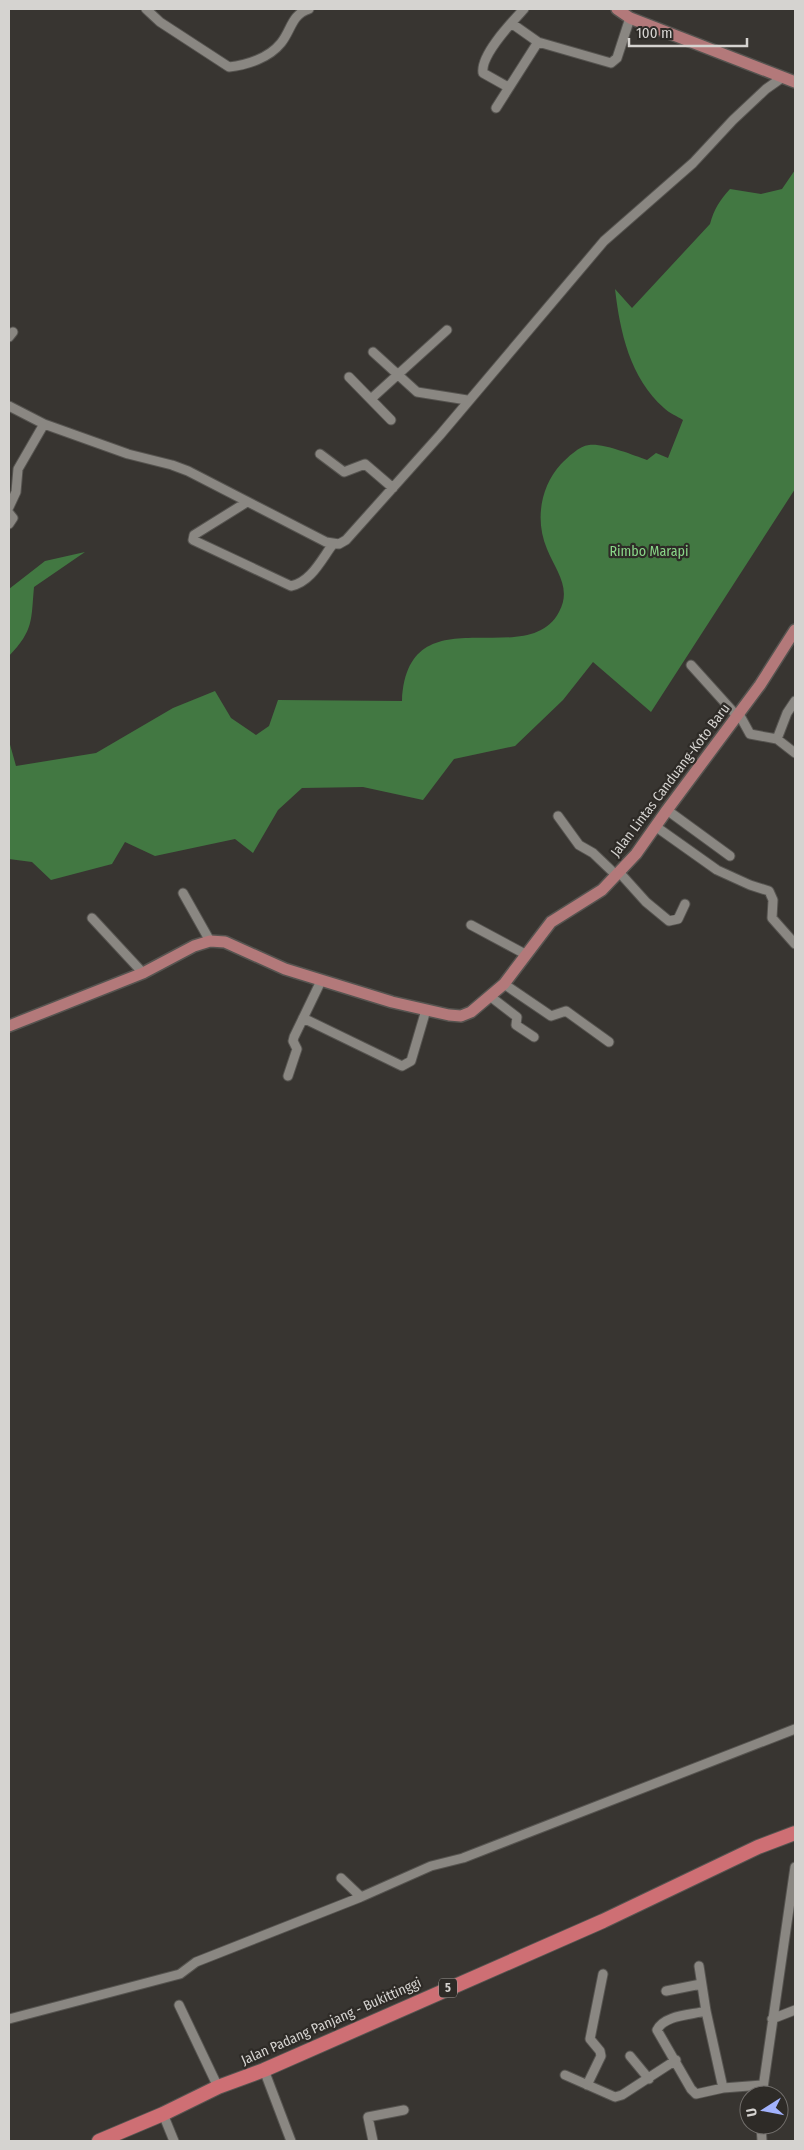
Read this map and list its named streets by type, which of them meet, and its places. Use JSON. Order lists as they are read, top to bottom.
{
  "streets": {
    "highway": ["5", "Jalan Padang Panjang - Bukittinggi"],
    "main road": ["Jalan Lintas Canduang-Koto Baru"]
  },
  "parks": ["Rimbo Marapi"],
  "scale_bar": "100 m",
  "north": "left"
}
